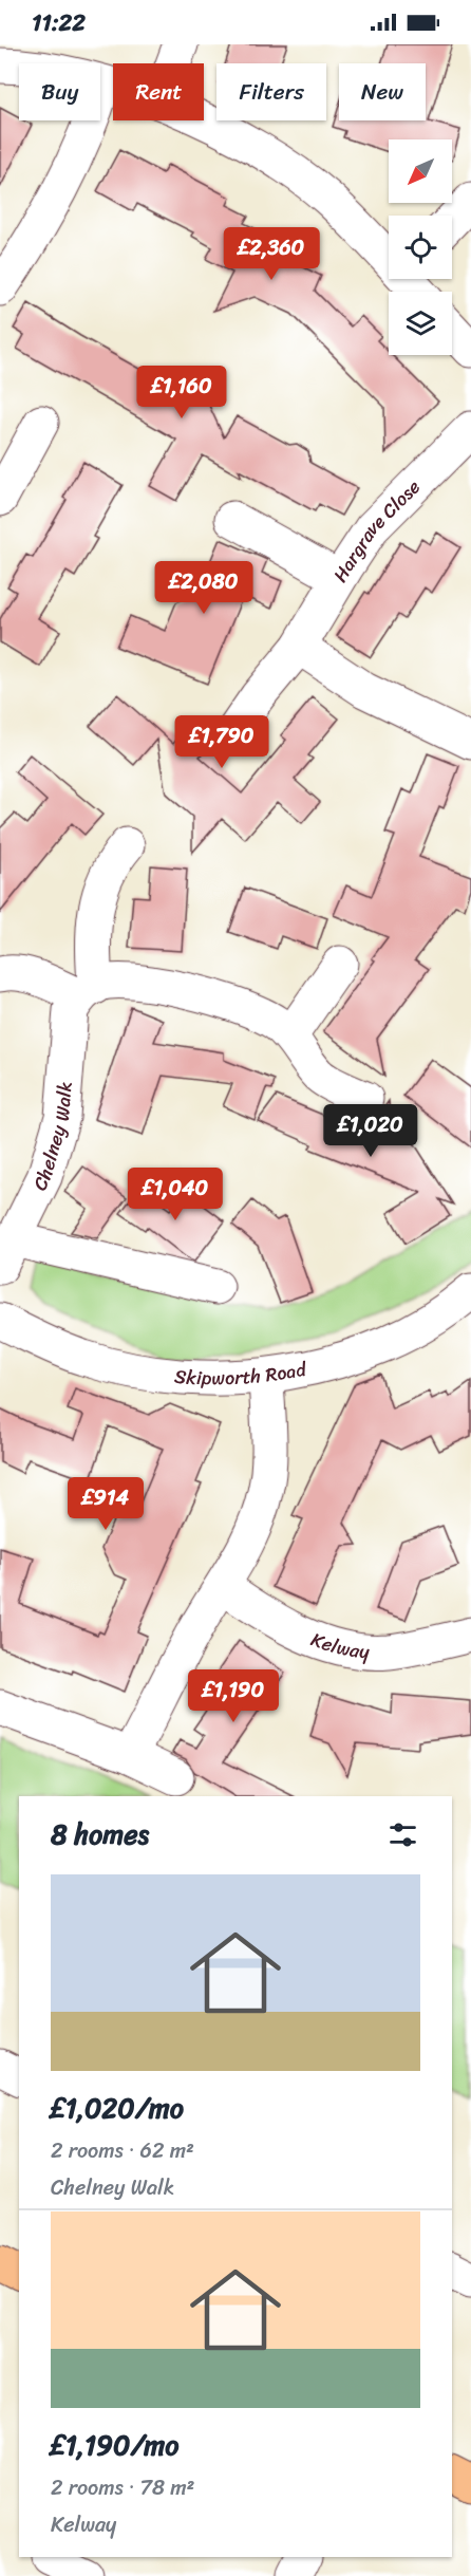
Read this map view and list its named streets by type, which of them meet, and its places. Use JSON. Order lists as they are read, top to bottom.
{
  "streets": {
    "street": [
      "Hargrave Close",
      "Chelney Walk",
      "Skipworth Road",
      "Kelway"
    ]
  },
  "north": "bottom left",
  "page": {
    "status": "11:22",
    "chip": [
      "Buy",
      "Rent",
      "Filters",
      "New"
    ],
    "price": [
      "£2,360",
      "£1,160",
      "£2,080",
      "£1,790",
      "£1,020",
      "£1,040",
      "£914",
      "£1,190"
    ],
    "heading": "8 homes",
    "list": [
      {
        "name": "£1,020/mo",
        "note": "2 rooms · 62 m² · Chelney Walk"
      },
      {
        "name": "£1,190/mo",
        "note": "2 rooms · 78 m² · Kelway"
      }
    ]
  }
}
